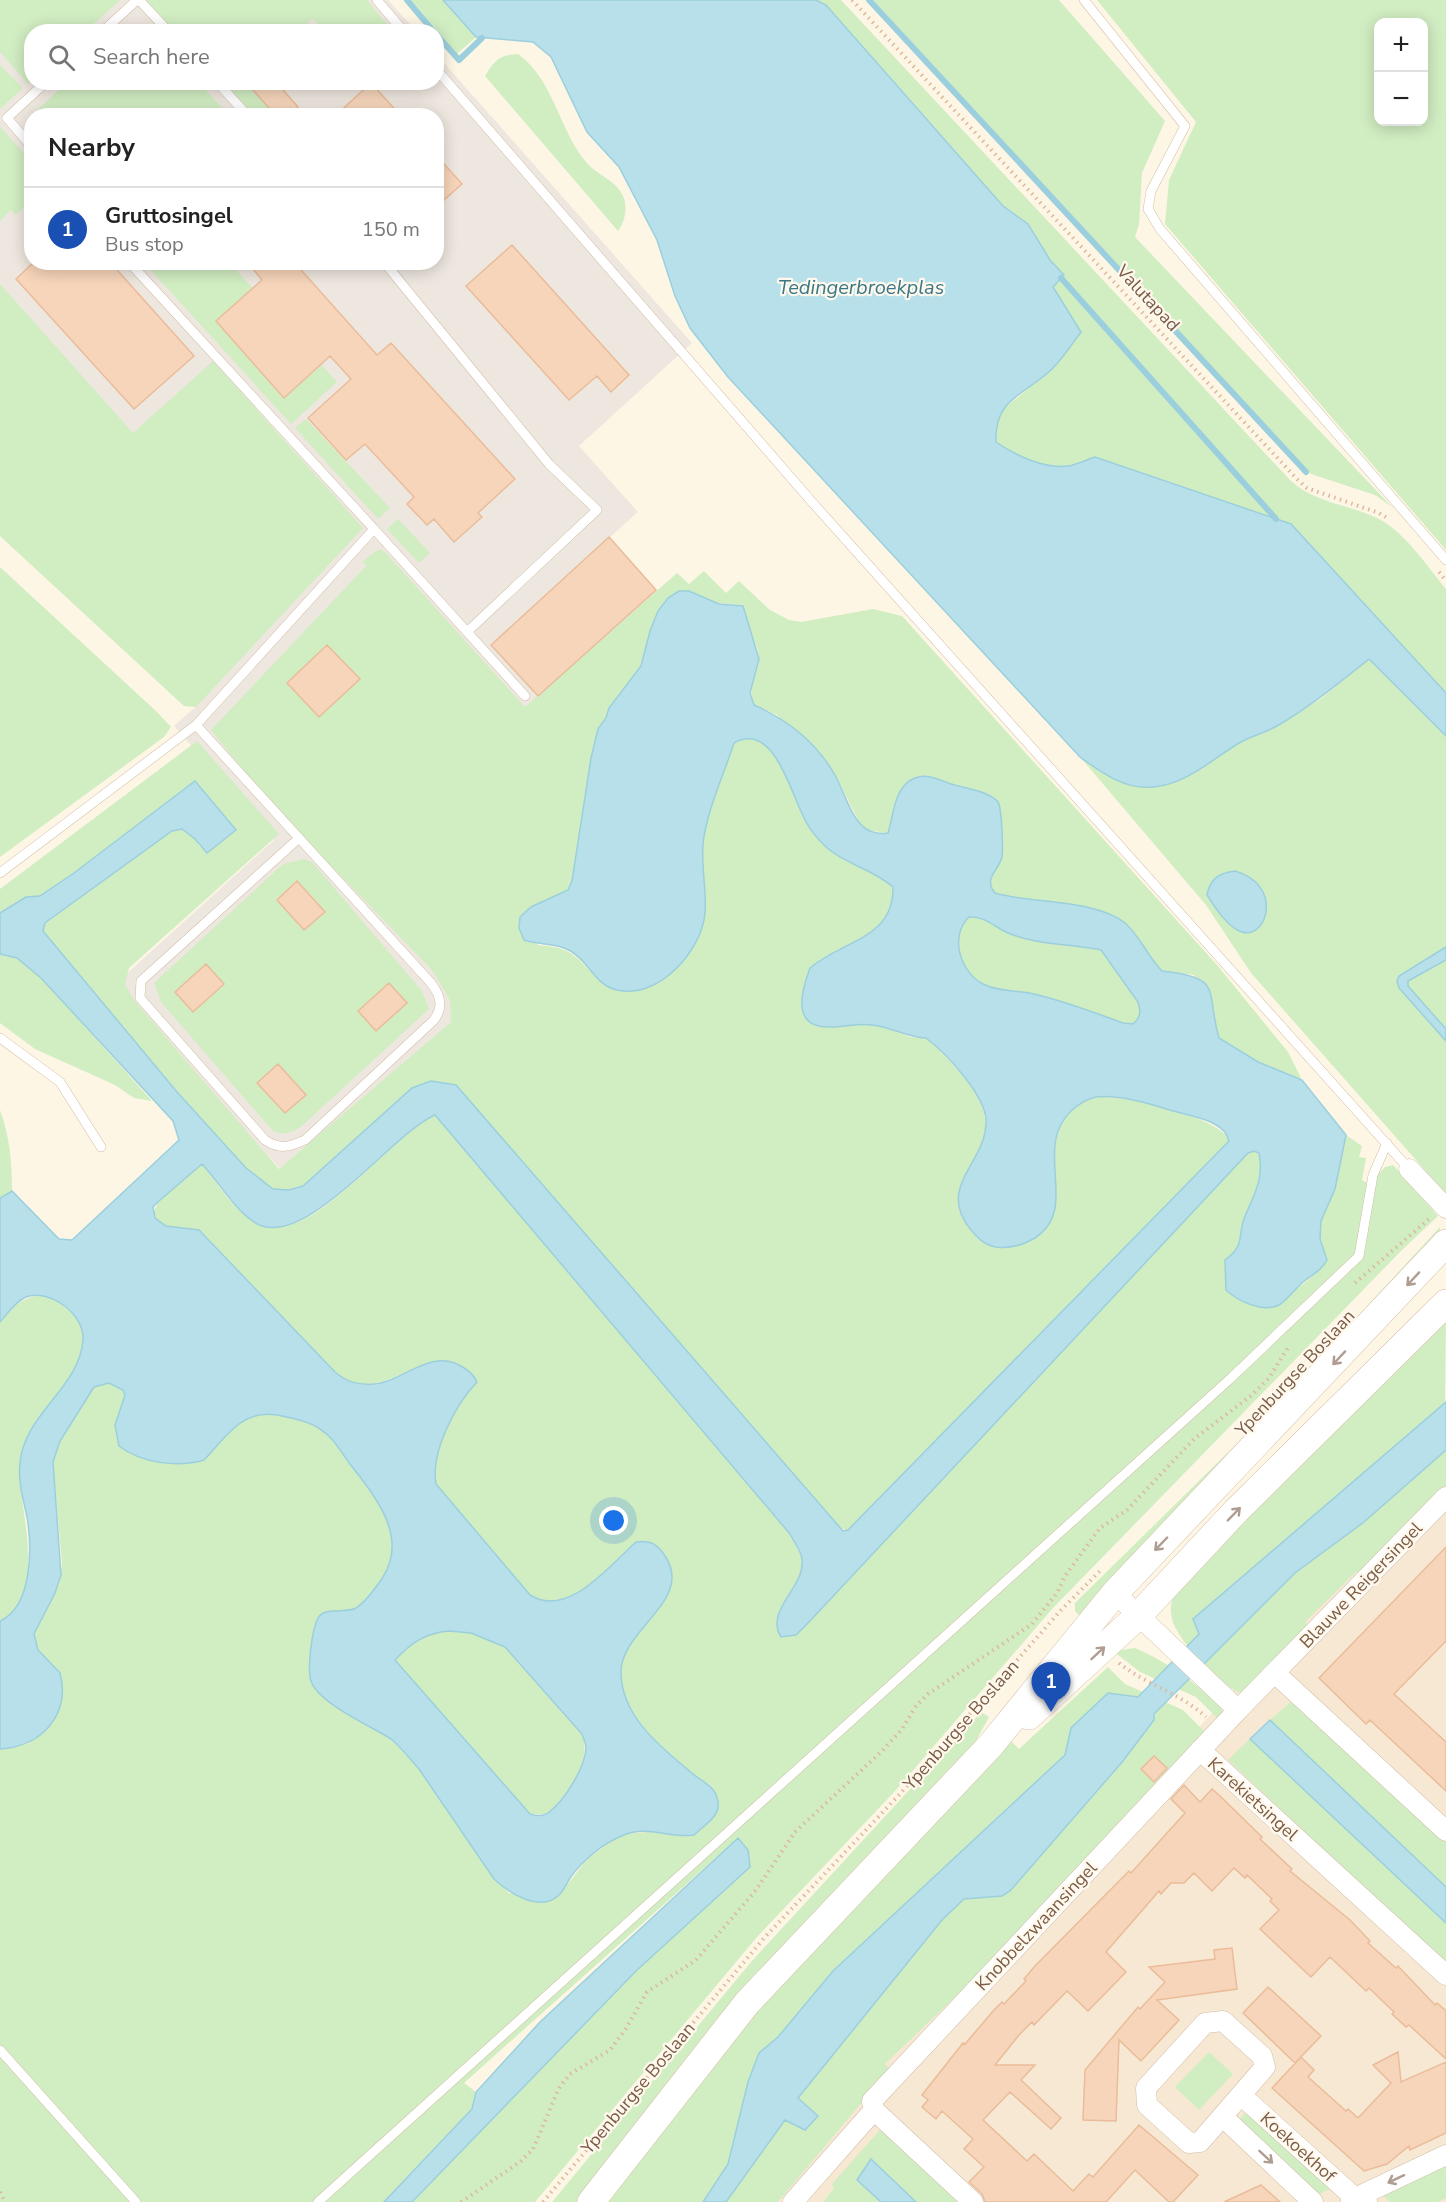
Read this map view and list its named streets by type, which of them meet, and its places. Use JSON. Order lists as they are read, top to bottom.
{
  "streets": {
    "main road": ["Ypenburgse Boslaan"],
    "street": [
      "Blauwe Reigersingel",
      "Karekietsingel",
      "Knobbelzwaansingel",
      "Koekoekhof"
    ],
    "path": ["Valutapad"]
  },
  "crossings": [
    ["Blauwe Reigersingel", "Karekietsingel"],
    ["Karekietsingel", "Knobbelzwaansingel"]
  ],
  "water": ["Tedingerbroekplas"],
  "page": {
    "map_buttons": ["+", "−"],
    "search": "Search here",
    "heading": "Nearby",
    "list": [
      {
        "mark": "1",
        "name": "Gruttosingel",
        "note": "Bus stop",
        "value": "150 m"
      }
    ],
    "pins": "1"
  }
}
